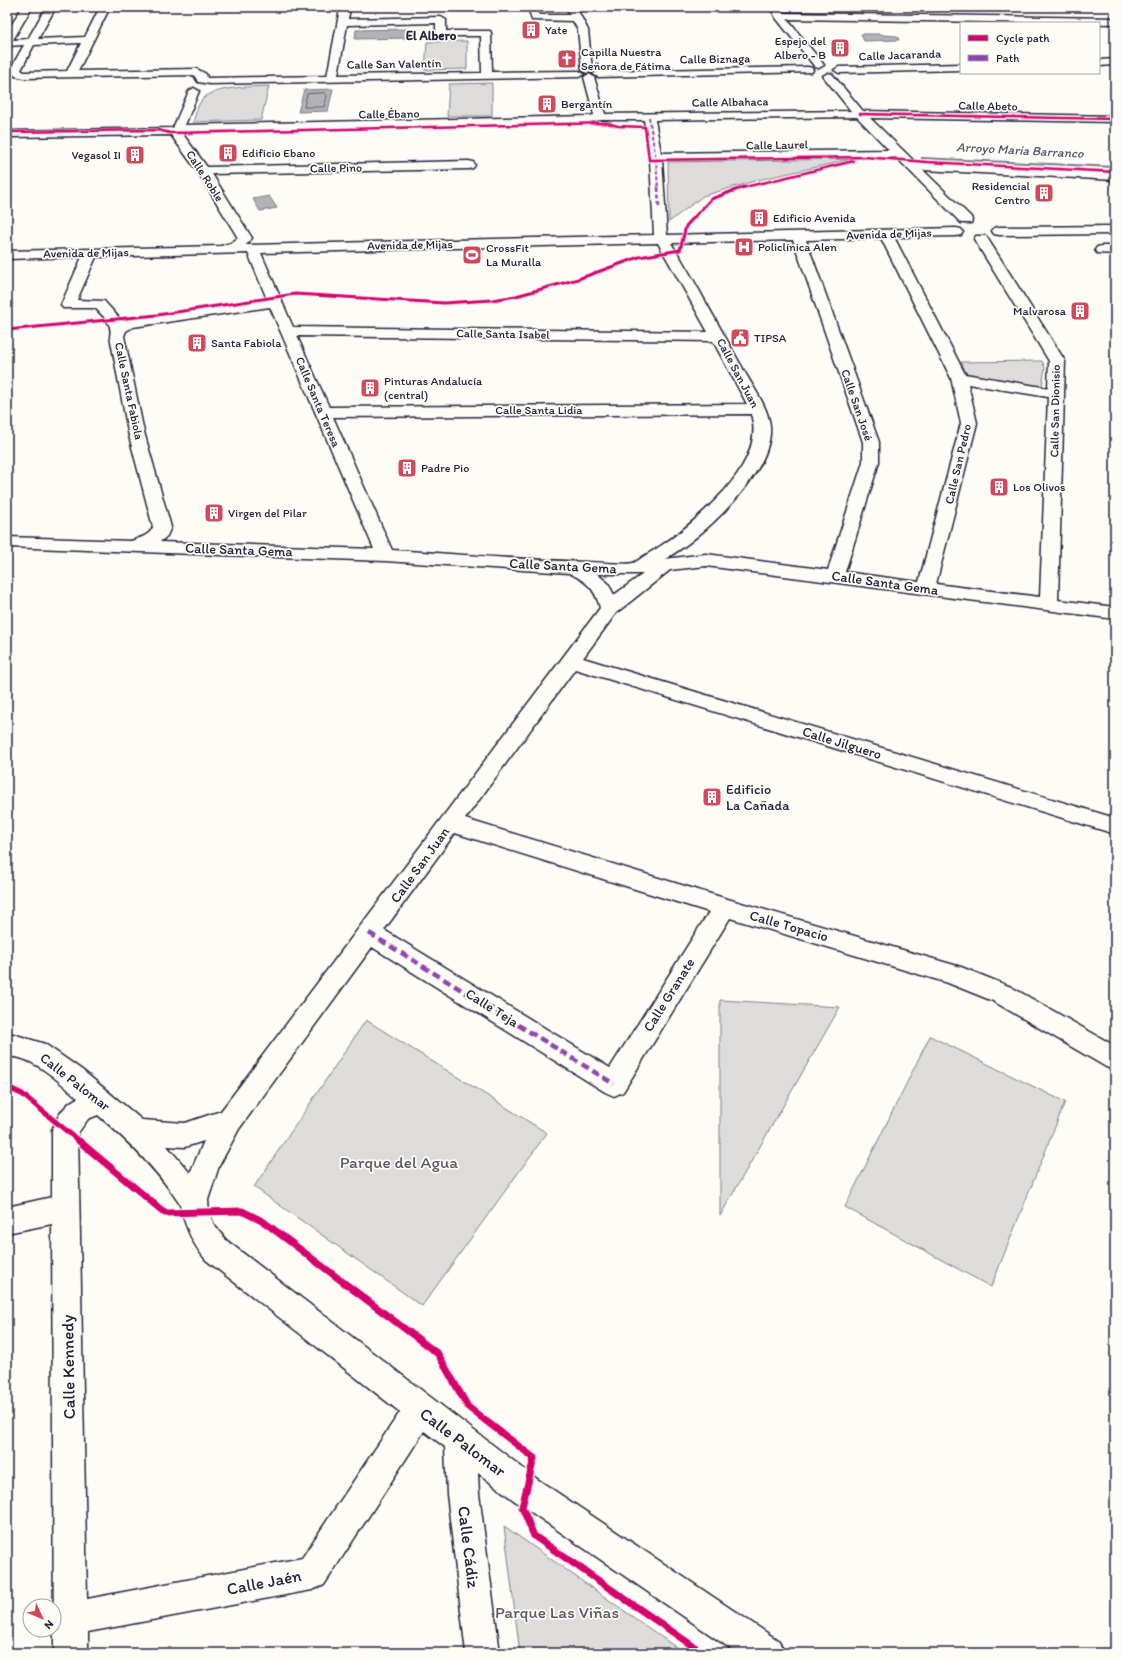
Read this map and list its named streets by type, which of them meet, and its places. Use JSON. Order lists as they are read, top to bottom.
{
  "streets": {
    "street": [
      "Calle Jacaranda",
      "Calle Biznaga",
      "Calle San Valentín",
      "Calle Albahaca",
      "Calle Abeto",
      "Calle Ébano",
      "Calle Laurel",
      "Calle Pino",
      "Calle Roble",
      "Avenida de Mijas",
      "Calle Santa Isabel",
      "Calle San Juan",
      "Calle Santa Fabiola",
      "Calle Santa Teresa",
      "Calle San José",
      "Calle Santa Lidia",
      "Calle San Dionisio",
      "Calle San Pedro",
      "Calle Santa Gema",
      "Calle Jilguero",
      "Calle Topacio",
      "Calle Granate",
      "Calle Teja",
      "Calle Palomar",
      "Calle Kennedy",
      "Calle Cádiz",
      "Calle Jaén"
    ]
  },
  "crossings": [
    ["Calle Biznaga", "Calle San Valentín"],
    ["Calle Albahaca", "Calle Abeto"],
    ["Calle Albahaca", "Calle Ébano"],
    ["Calle Ébano", "Calle Roble"],
    ["Calle Pino", "Calle Roble"],
    ["Calle Roble", "Avenida de Mijas"],
    ["Avenida de Mijas", "Calle San Juan"],
    ["Avenida de Mijas", "Calle Santa Teresa"],
    ["Avenida de Mijas", "Calle San José"],
    ["Avenida de Mijas", "Calle San Dionisio"],
    ["Avenida de Mijas", "Calle San Pedro"],
    ["Calle Santa Isabel", "Calle San Juan"],
    ["Calle Santa Isabel", "Calle Santa Teresa"],
    ["Calle San Juan", "Calle Santa Lidia"],
    ["Calle San Juan", "Calle Santa Gema"],
    ["Calle San Juan", "Calle Jilguero"],
    ["Calle San Juan", "Calle Topacio"],
    ["Calle San Juan", "Calle Teja"],
    ["Calle San Juan", "Calle Palomar"],
    ["Calle Santa Fabiola", "Calle Santa Teresa"],
    ["Calle Santa Fabiola", "Calle Santa Gema"],
    ["Calle Santa Teresa", "Calle Santa Lidia"],
    ["Calle Santa Teresa", "Calle Santa Gema"],
    ["Calle San José", "Calle Santa Gema"],
    ["Calle San Dionisio", "Calle Santa Gema"],
    ["Calle San Pedro", "Calle Santa Gema"],
    ["Calle Topacio", "Calle Granate"],
    ["Calle Granate", "Calle Teja"],
    ["Calle Palomar", "Calle Kennedy"],
    ["Calle Palomar", "Calle Cádiz"],
    ["Calle Palomar", "Calle Jaén"],
    ["Calle Kennedy", "Calle Jaén"]
  ],
  "districts": ["El Albero"],
  "water": ["Arroyo Maria Barranco"],
  "parks": ["Parque del Agua", "Parque Las Viñas"],
  "places": {
    "building": [
      "Yate",
      "Espejo del Albero - B",
      "Bergantín",
      "Edificio Ebano",
      "Vegasol II",
      "Residencial Centro",
      "Edificio Avenida",
      "Malvarosa",
      "Santa Fabiola",
      "Pinturas Andalucía (central)",
      "Padre Pio",
      "Los Olivos",
      "Virgen del Pilar",
      "Edificio La Cañada"
    ],
    "church": ["Capilla Nuestra Señora de Fátima"],
    "hospital": ["Policlínica Alen"],
    "sports": ["CrossFit La Muralla"],
    "public building": ["TIPSA"]
  },
  "legend": ["Cycle path", "Path"],
  "north": "bottom right"
}
